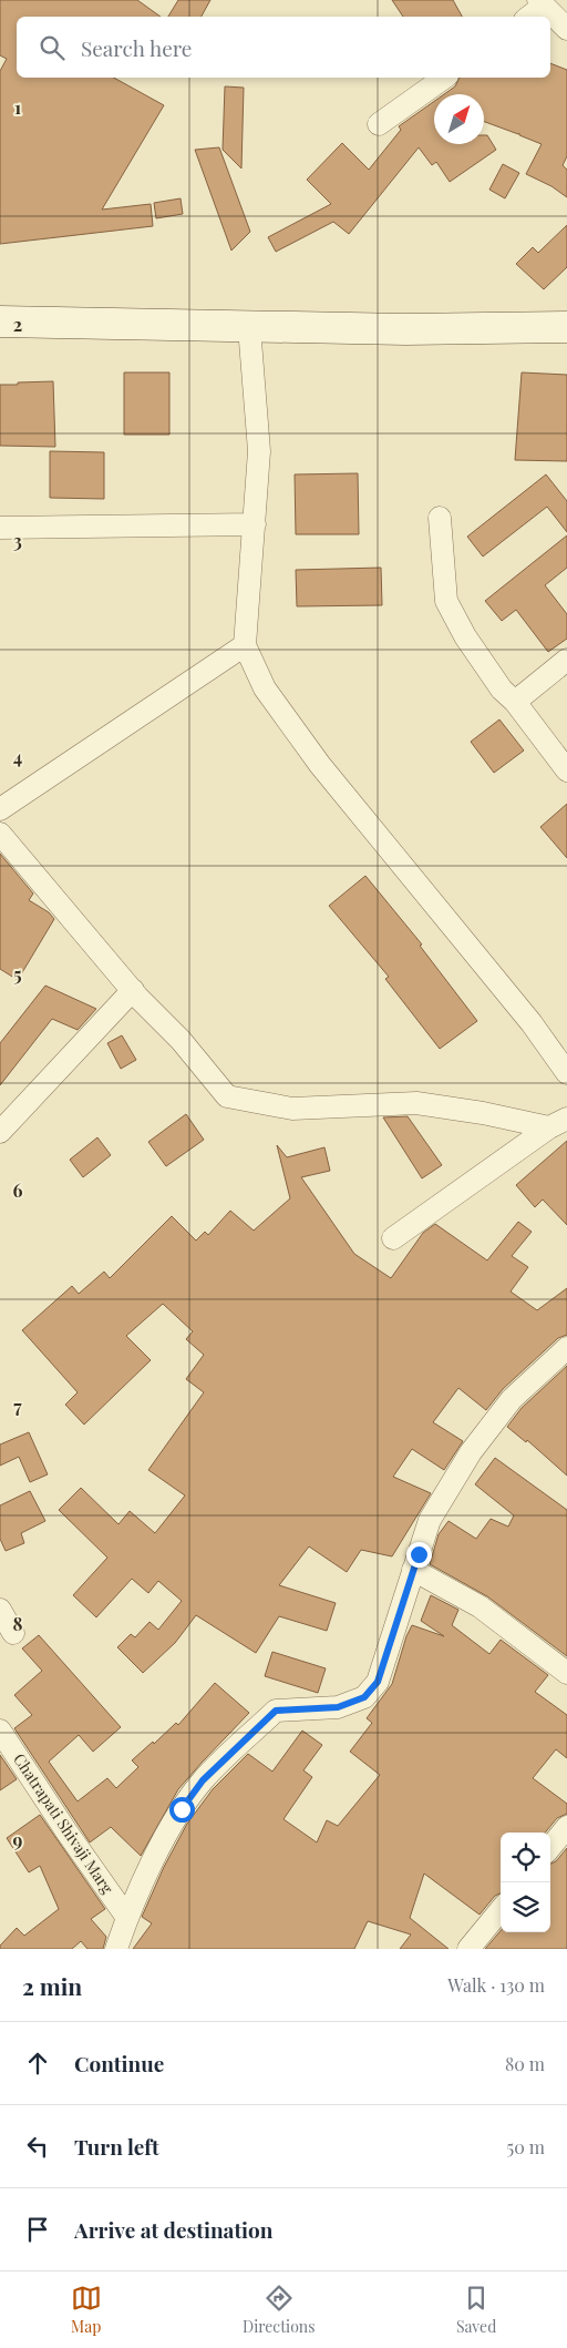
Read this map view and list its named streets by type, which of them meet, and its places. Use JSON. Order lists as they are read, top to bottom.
{
  "streets": {
    "street": ["Chatrapati Shivaji Marg"]
  },
  "north": "top right",
  "page": {
    "search": "Search here",
    "heading": ["2 min", "Walk · 130 m"],
    "list": [
      ["Continue", "80 m"],
      ["Turn left", "50 m"],
      "Arrive at destination"
    ],
    "nav": ["Map", "Directions", "Saved"]
  },
  "grid": {
    "rows": [
      "1",
      "2",
      "3",
      "4",
      "5",
      "6",
      "7",
      "8",
      "9"
    ]
  }
}
